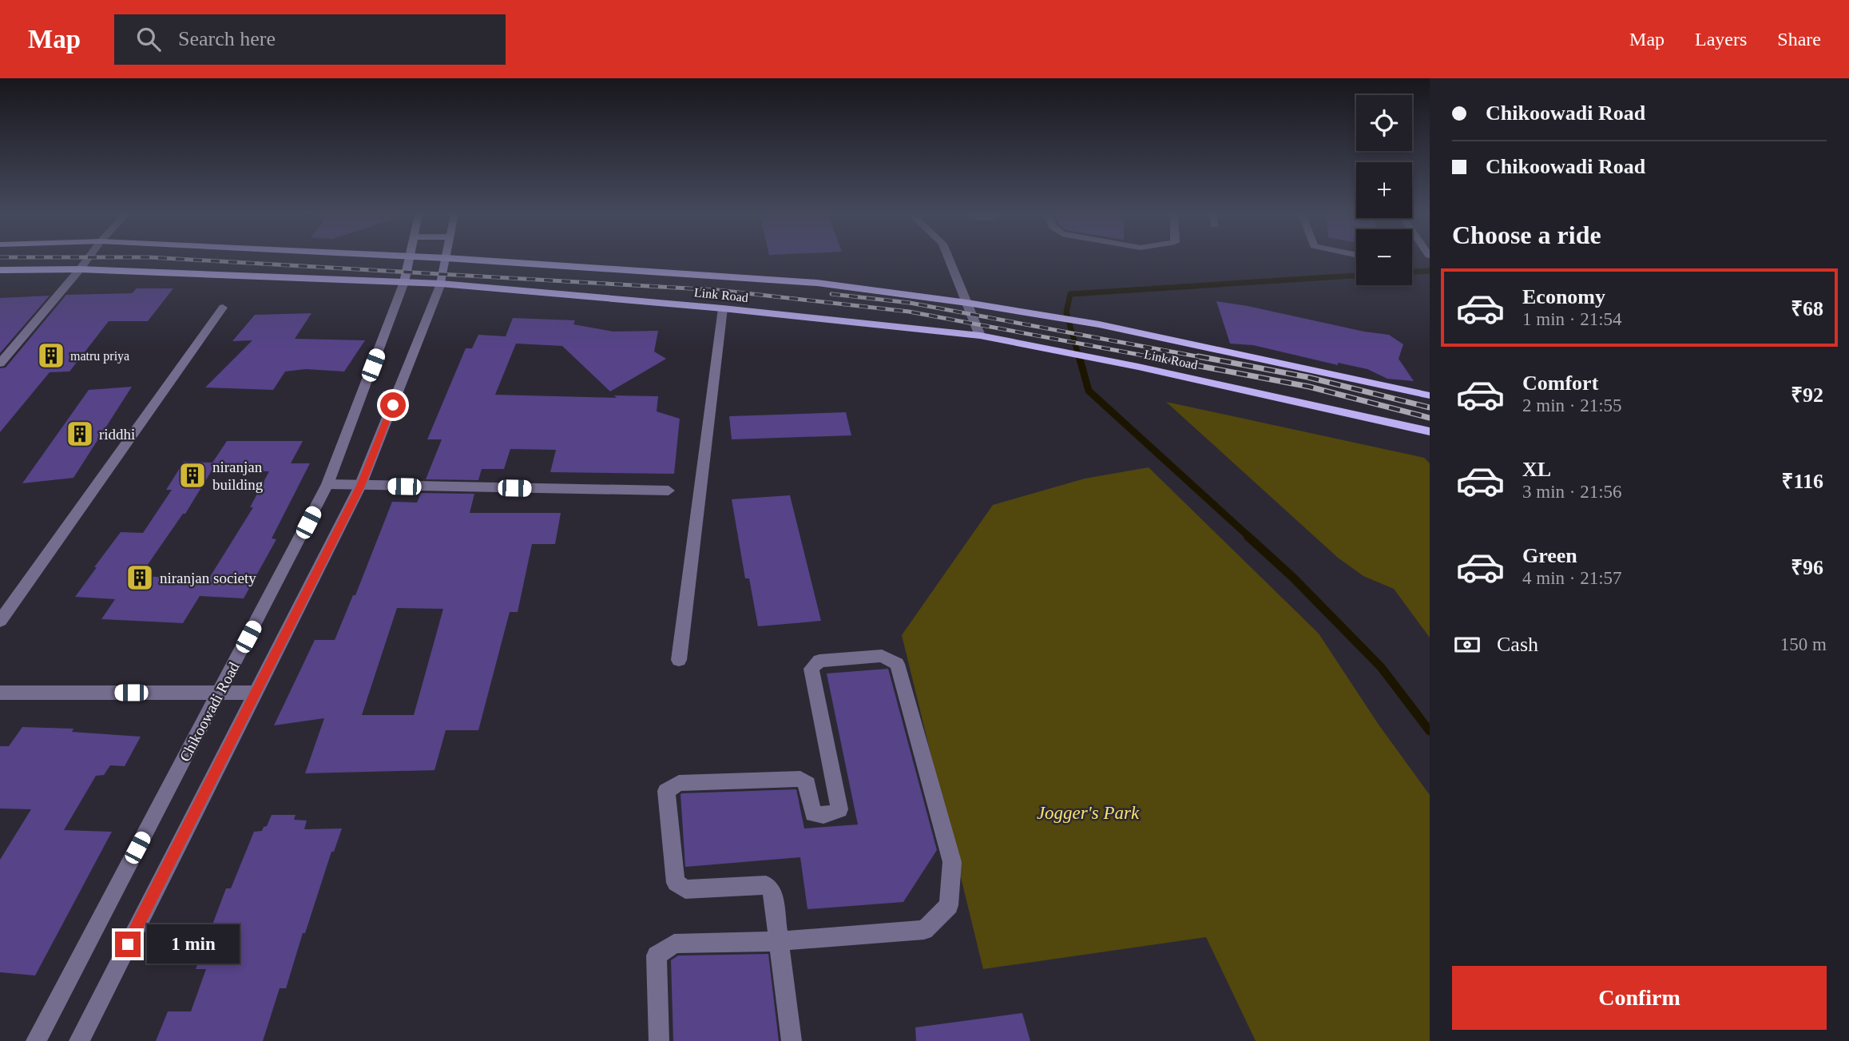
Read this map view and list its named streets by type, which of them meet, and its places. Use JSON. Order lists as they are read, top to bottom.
{
  "streets": {
    "main road": ["Link Road"],
    "street": ["Chikoowadi Road"]
  },
  "crossings": [
    ["Link Road", "Chikoowadi Road"]
  ],
  "parks": ["Jogger's Park"],
  "places": {
    "building": [
      "matru priya",
      "riddhi",
      "niranjan building",
      "niranjan society"
    ]
  },
  "page": {
    "header": "Map",
    "search": "Search here",
    "nav": ["Map", "Layers", "Share"],
    "banner": ["Chikoowadi Road", "Chikoowadi Road"],
    "map_buttons": ["+", "−"],
    "heading": "Choose a ride",
    "list": [
      {
        "name": "Economy",
        "note": "1 min · 21:54",
        "value": "₹68"
      },
      {
        "name": "Comfort",
        "note": "2 min · 21:55",
        "value": "₹92"
      },
      {
        "name": "XL",
        "note": "3 min · 21:56",
        "value": "₹116"
      },
      {
        "name": "Green",
        "note": "4 min · 21:57",
        "value": "₹96"
      }
    ],
    "pay": ["Cash", "150 m"],
    "bubble": "1 min",
    "buttons": "Confirm"
  }
}
